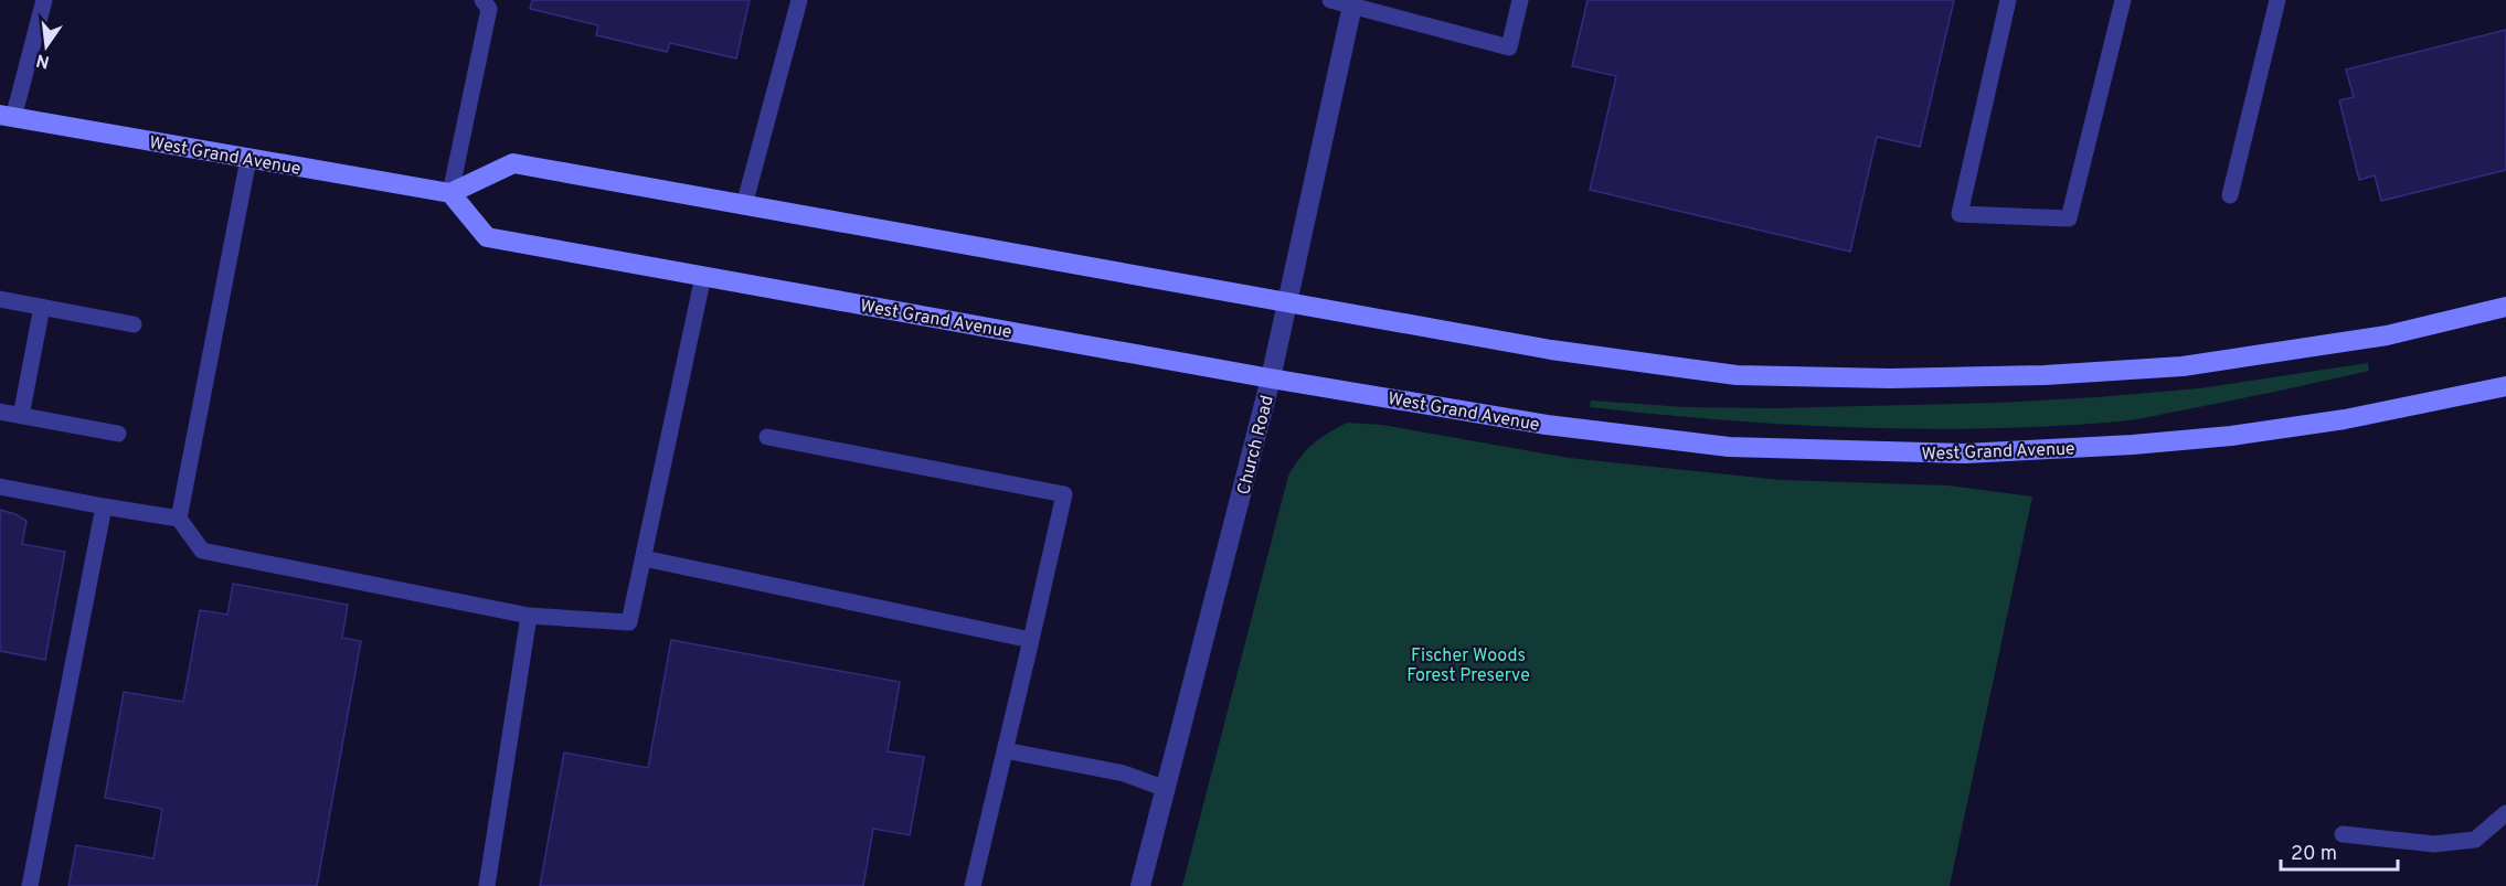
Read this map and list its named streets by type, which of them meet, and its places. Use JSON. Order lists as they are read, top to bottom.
{
  "streets": {
    "main road": ["West Grand Avenue"],
    "street": ["Church Road"]
  },
  "crossings": [
    ["West Grand Avenue", "Church Road"]
  ],
  "parks": ["Fischer Woods Forest Preserve"],
  "scale_bar": "20 m",
  "north": "bottom"
}
